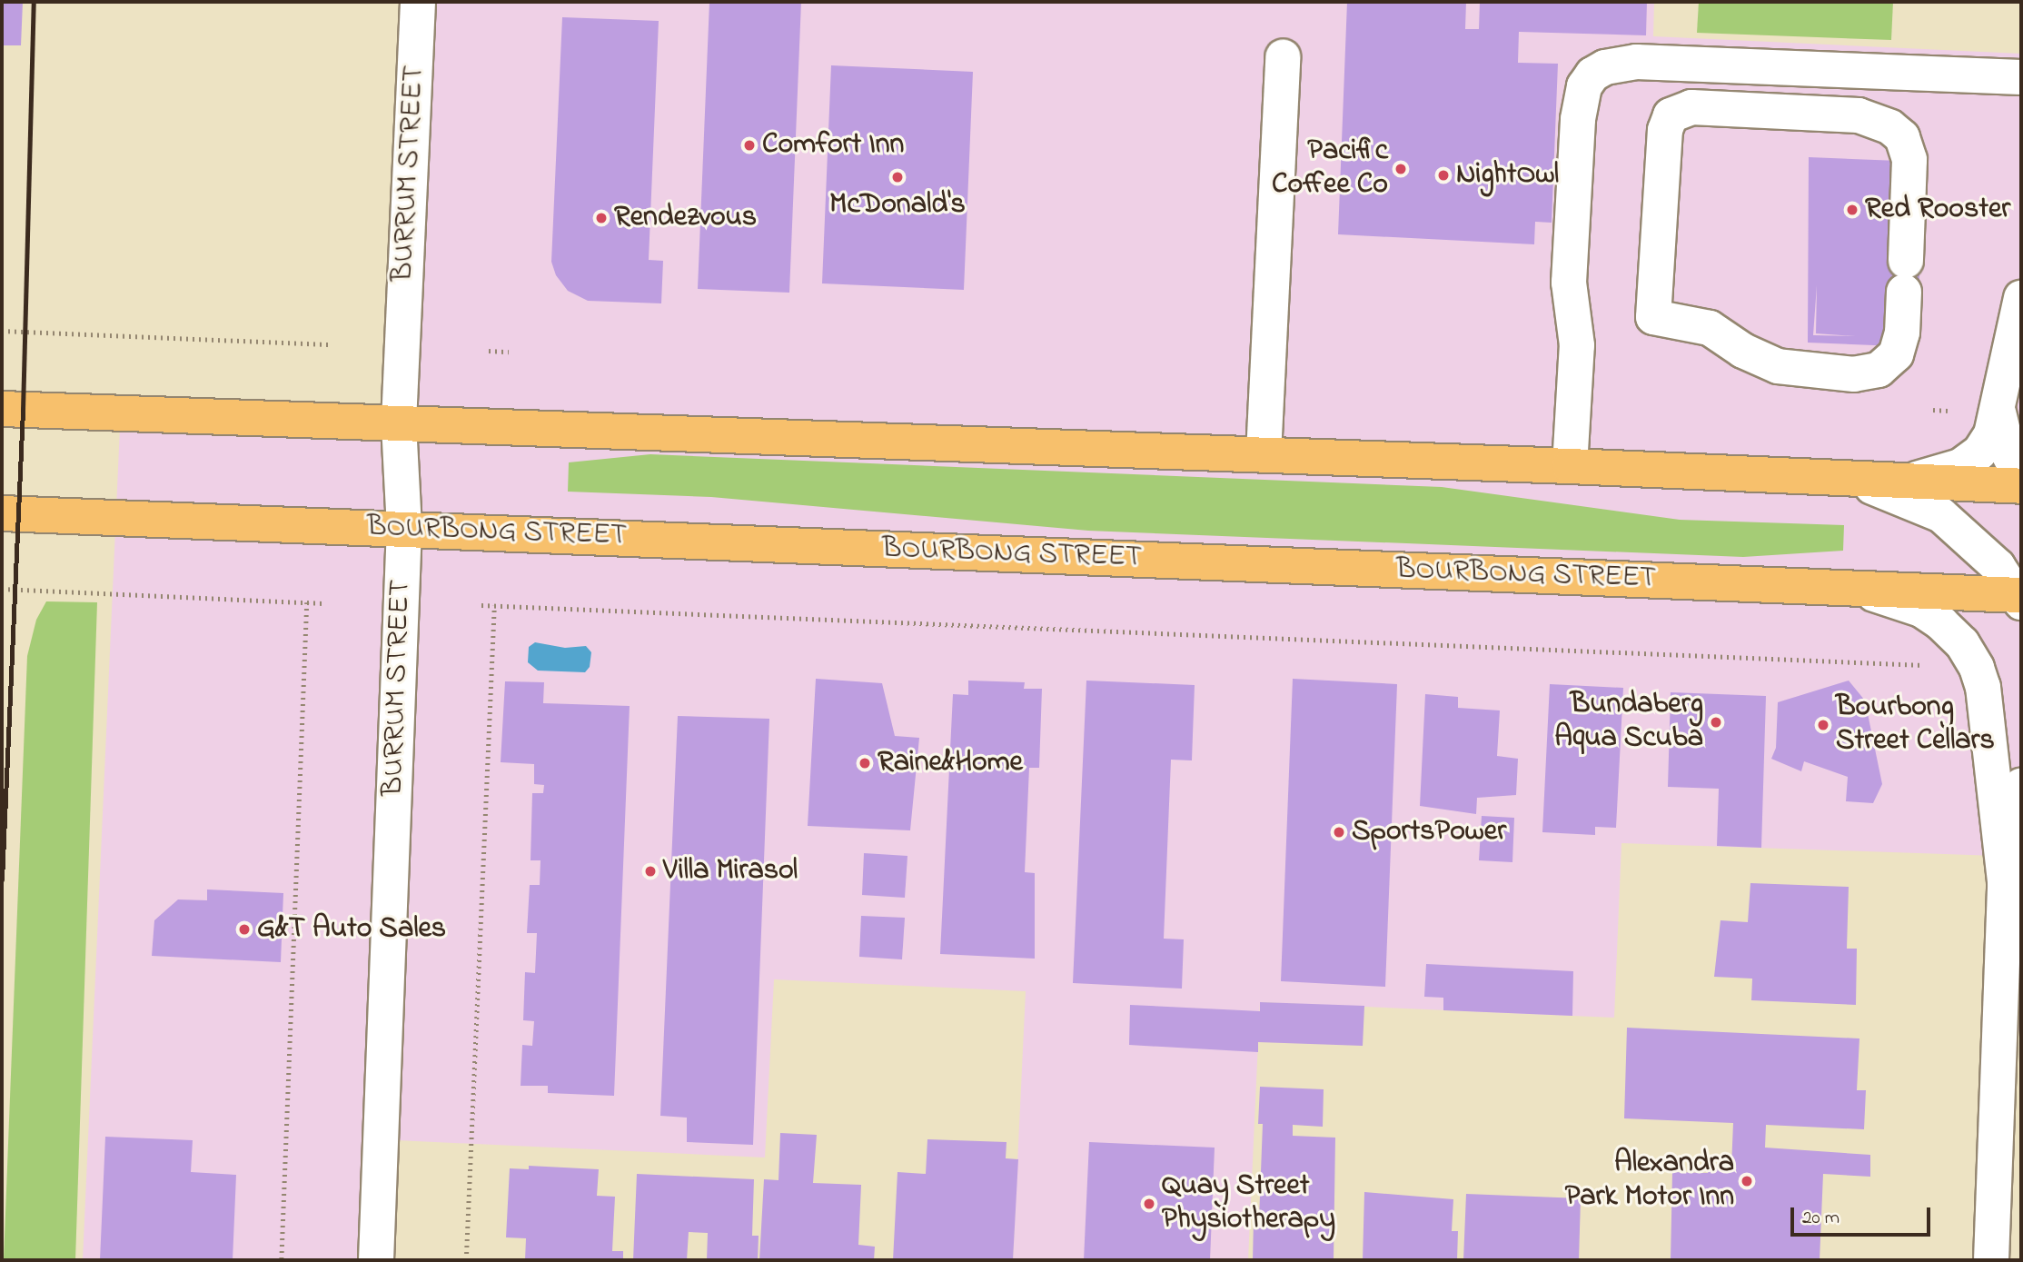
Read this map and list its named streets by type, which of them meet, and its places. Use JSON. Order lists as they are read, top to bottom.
{
  "streets": {
    "main road": ["BOURBONG STREET"],
    "street": ["BURRUM STREET"]
  },
  "crossings": [
    ["BURRUM STREET", "BOURBONG STREET"]
  ],
  "places": [
    "Comfort Inn",
    "Pacific Coffee Co",
    "NightOwl",
    "McDonald's",
    "Red Rooster",
    "Rendezvous",
    "Bundaberg Aqua Scuba",
    "Bourbong Street Cellars",
    "Raine&Home",
    "SportsPower",
    "Villa Mirasol",
    "G&T Auto Sales",
    "Alexandra Park Motor Inn",
    "Quay Street Physiotherapy"
  ],
  "scale_bar": "20 m"
}
